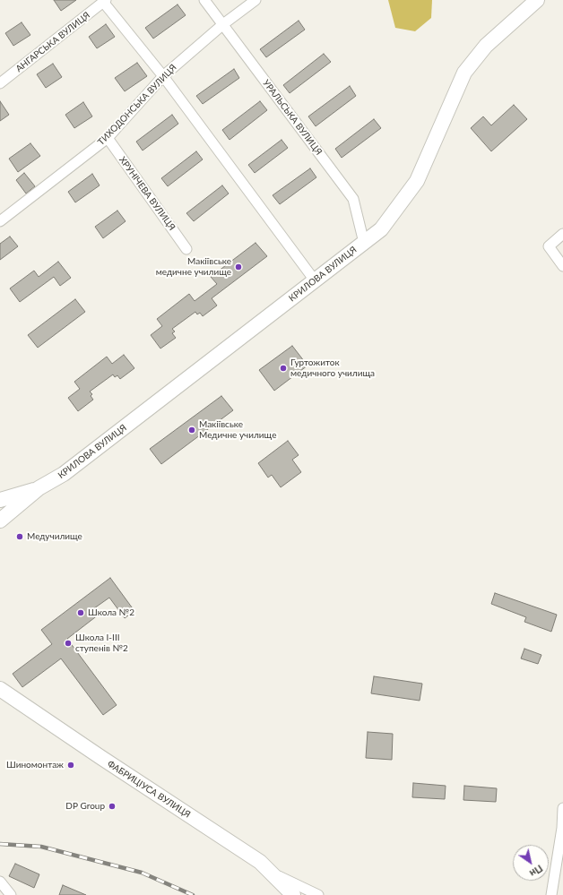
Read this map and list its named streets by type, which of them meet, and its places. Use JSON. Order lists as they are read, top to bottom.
{
  "streets": {
    "main road": ["КРИЛОВА ВУЛИЦЯ", "ФАБРИЦІУСА ВУЛИЦЯ"],
    "street": [
      "АНГАРСЬКА ВУЛИЦЯ",
      "ТИХОДОНСЬКА ВУЛИЦЯ",
      "УРАЛЬСЬКА ВУЛИЦЯ",
      "ХРУНІЧЕВА ВУЛИЦЯ"
    ]
  },
  "crossings": [
    ["ТИХОДОНСЬКА ВУЛИЦЯ", "УРАЛЬСЬКА ВУЛИЦЯ"],
    ["ТИХОДОНСЬКА ВУЛИЦЯ", "ХРУНІЧЕВА ВУЛИЦЯ"],
    ["УРАЛЬСЬКА ВУЛИЦЯ", "КРИЛОВА ВУЛИЦЯ"]
  ],
  "places": [
    "Макіївське медичне училище",
    "Гуртожиток медичного училища",
    "Макіївське Медичне училище",
    "Медучилище",
    "Школа №2",
    "Школа I-III ступенів №2",
    "Шиномонтаж",
    "DP Group"
  ],
  "north": "bottom right"
}
